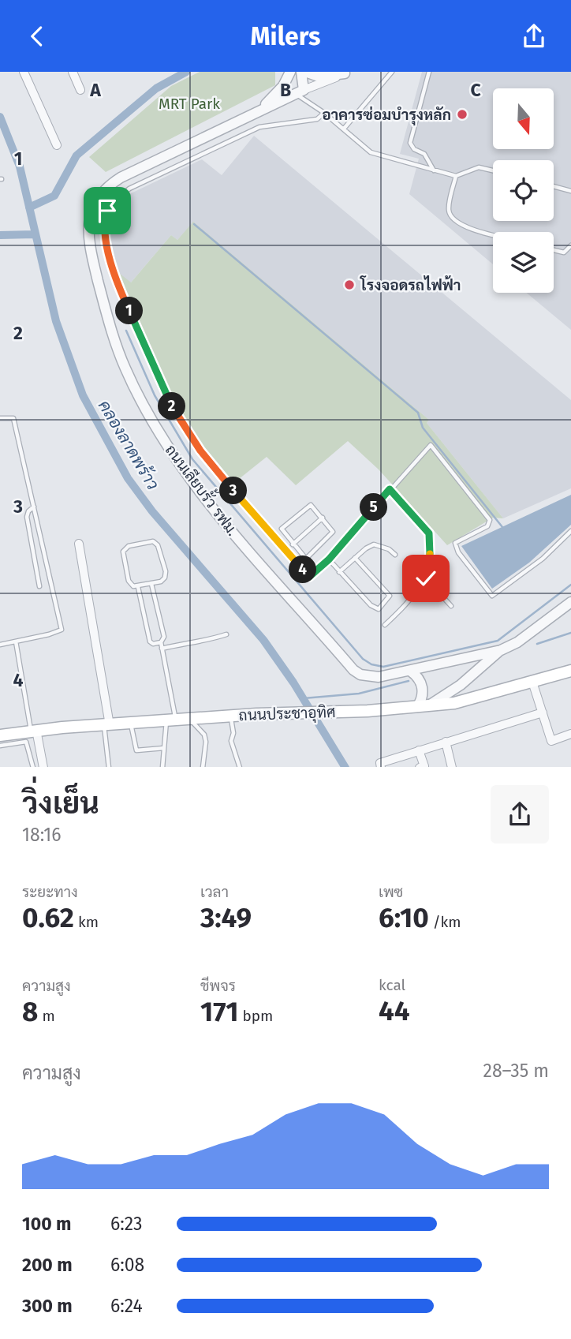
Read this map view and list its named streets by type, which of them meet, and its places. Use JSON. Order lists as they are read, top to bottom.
{
  "streets": {
    "main road": ["ถนนประชาอุทิศ"],
    "street": ["ถนนเลียบรั้ว รฟม."]
  },
  "water": ["คลองลาดพร้าว"],
  "parks": ["MRT Park"],
  "places": ["อาคารซ่อมบำรุงหลัก", "โรงจอดรถไฟฟ้า"],
  "north": "bottom",
  "page": {
    "header": "Milers",
    "pins": [
      "1",
      "2",
      "3",
      "5",
      "4"
    ],
    "heading": ["วิ่งเย็น", "18:16"],
    "stats": [
      ["ระยะทาง", "0.62 km"],
      ["เวลา", "3:49"],
      ["เพซ", "6:10 /km"],
      ["ความสูง", "8 m"],
      ["ชีพจร", "171 bpm"],
      ["kcal", "44"]
    ],
    "chart": ["ความสูง", "28–35 m"],
    "list": [
      {
        "name": "100 m",
        "note": "6:23"
      },
      {
        "name": "200 m",
        "note": "6:08"
      },
      {
        "name": "300 m",
        "note": "6:24"
      }
    ]
  },
  "grid": {
    "columns": ["A", "B", "C"],
    "rows": [
      "1",
      "2",
      "3",
      "4"
    ]
  }
}
